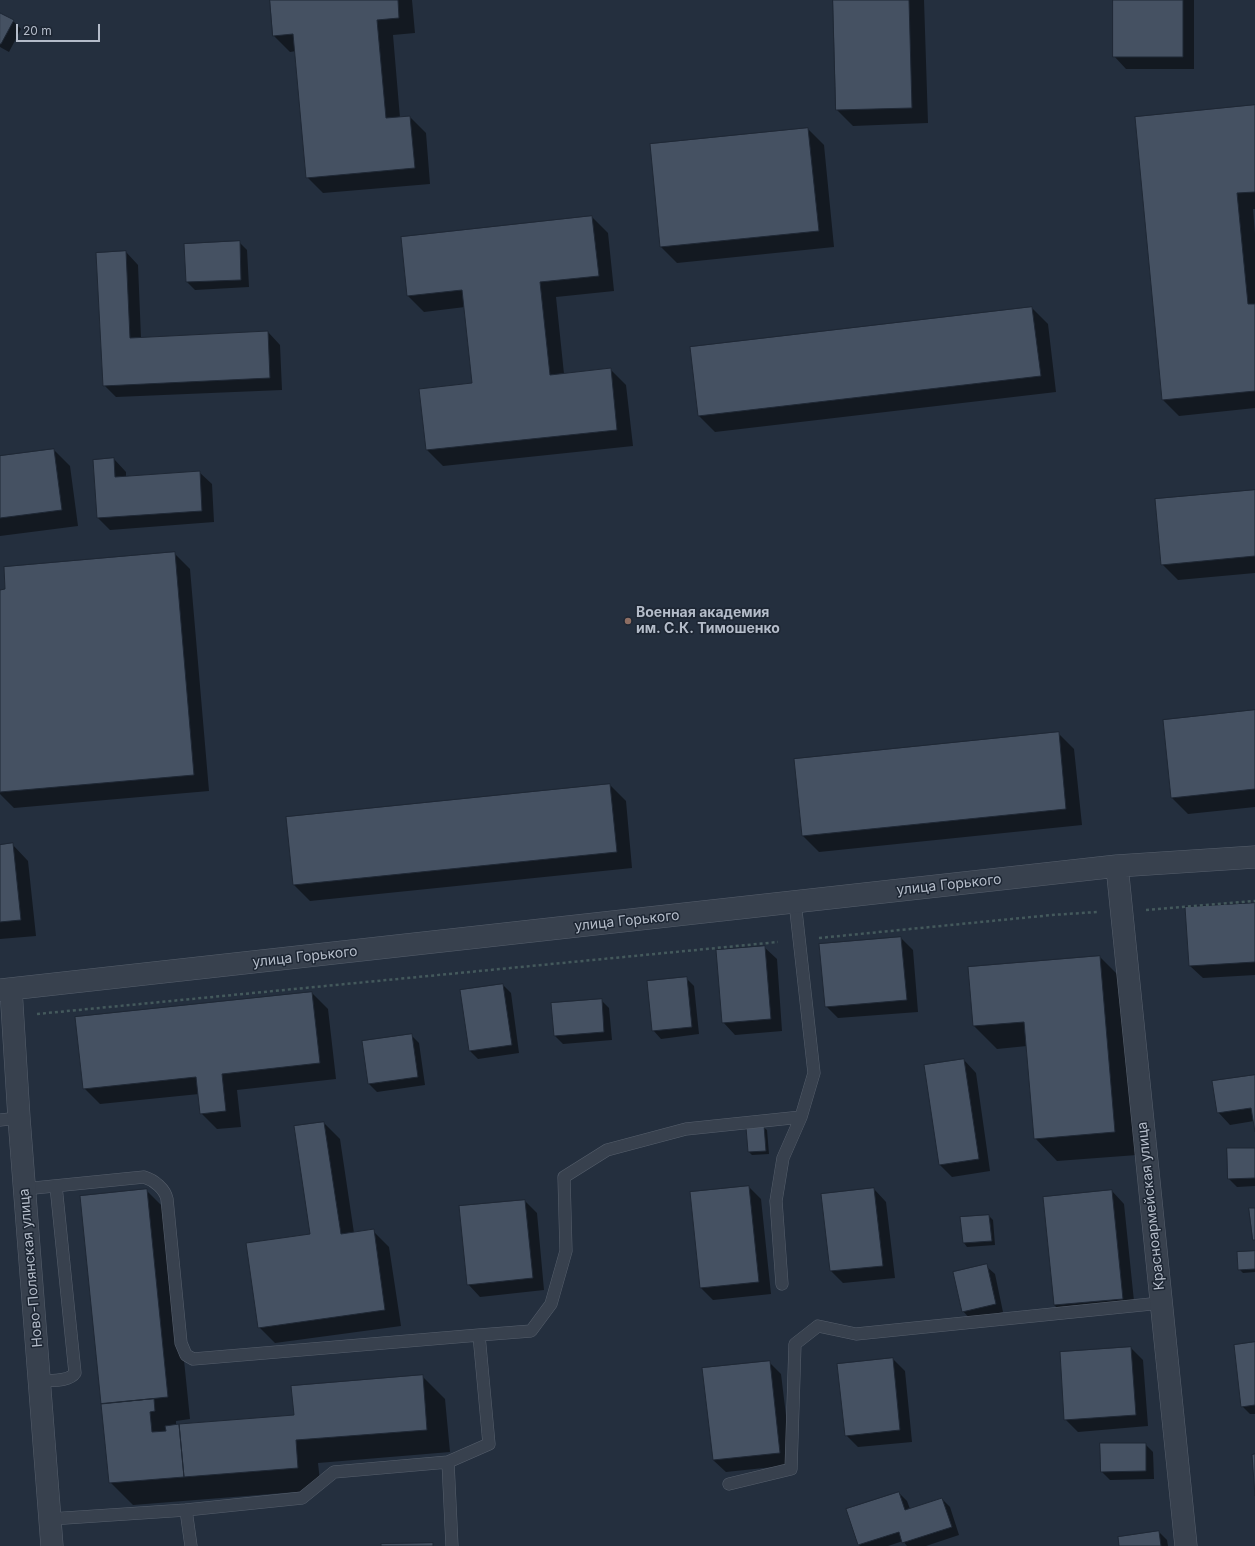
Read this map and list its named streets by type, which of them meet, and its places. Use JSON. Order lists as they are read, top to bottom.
{
  "streets": {
    "street": ["улица Горького", "Красноармейская улица", "Ново-Полянская улица"]
  },
  "crossings": [
    ["улица Горького", "Красноармейская улица"],
    ["улица Горького", "Ново-Полянская улица"]
  ],
  "places": ["Военная академия им. С.К. Тимошенко"],
  "scale_bar": "20 m"
}
